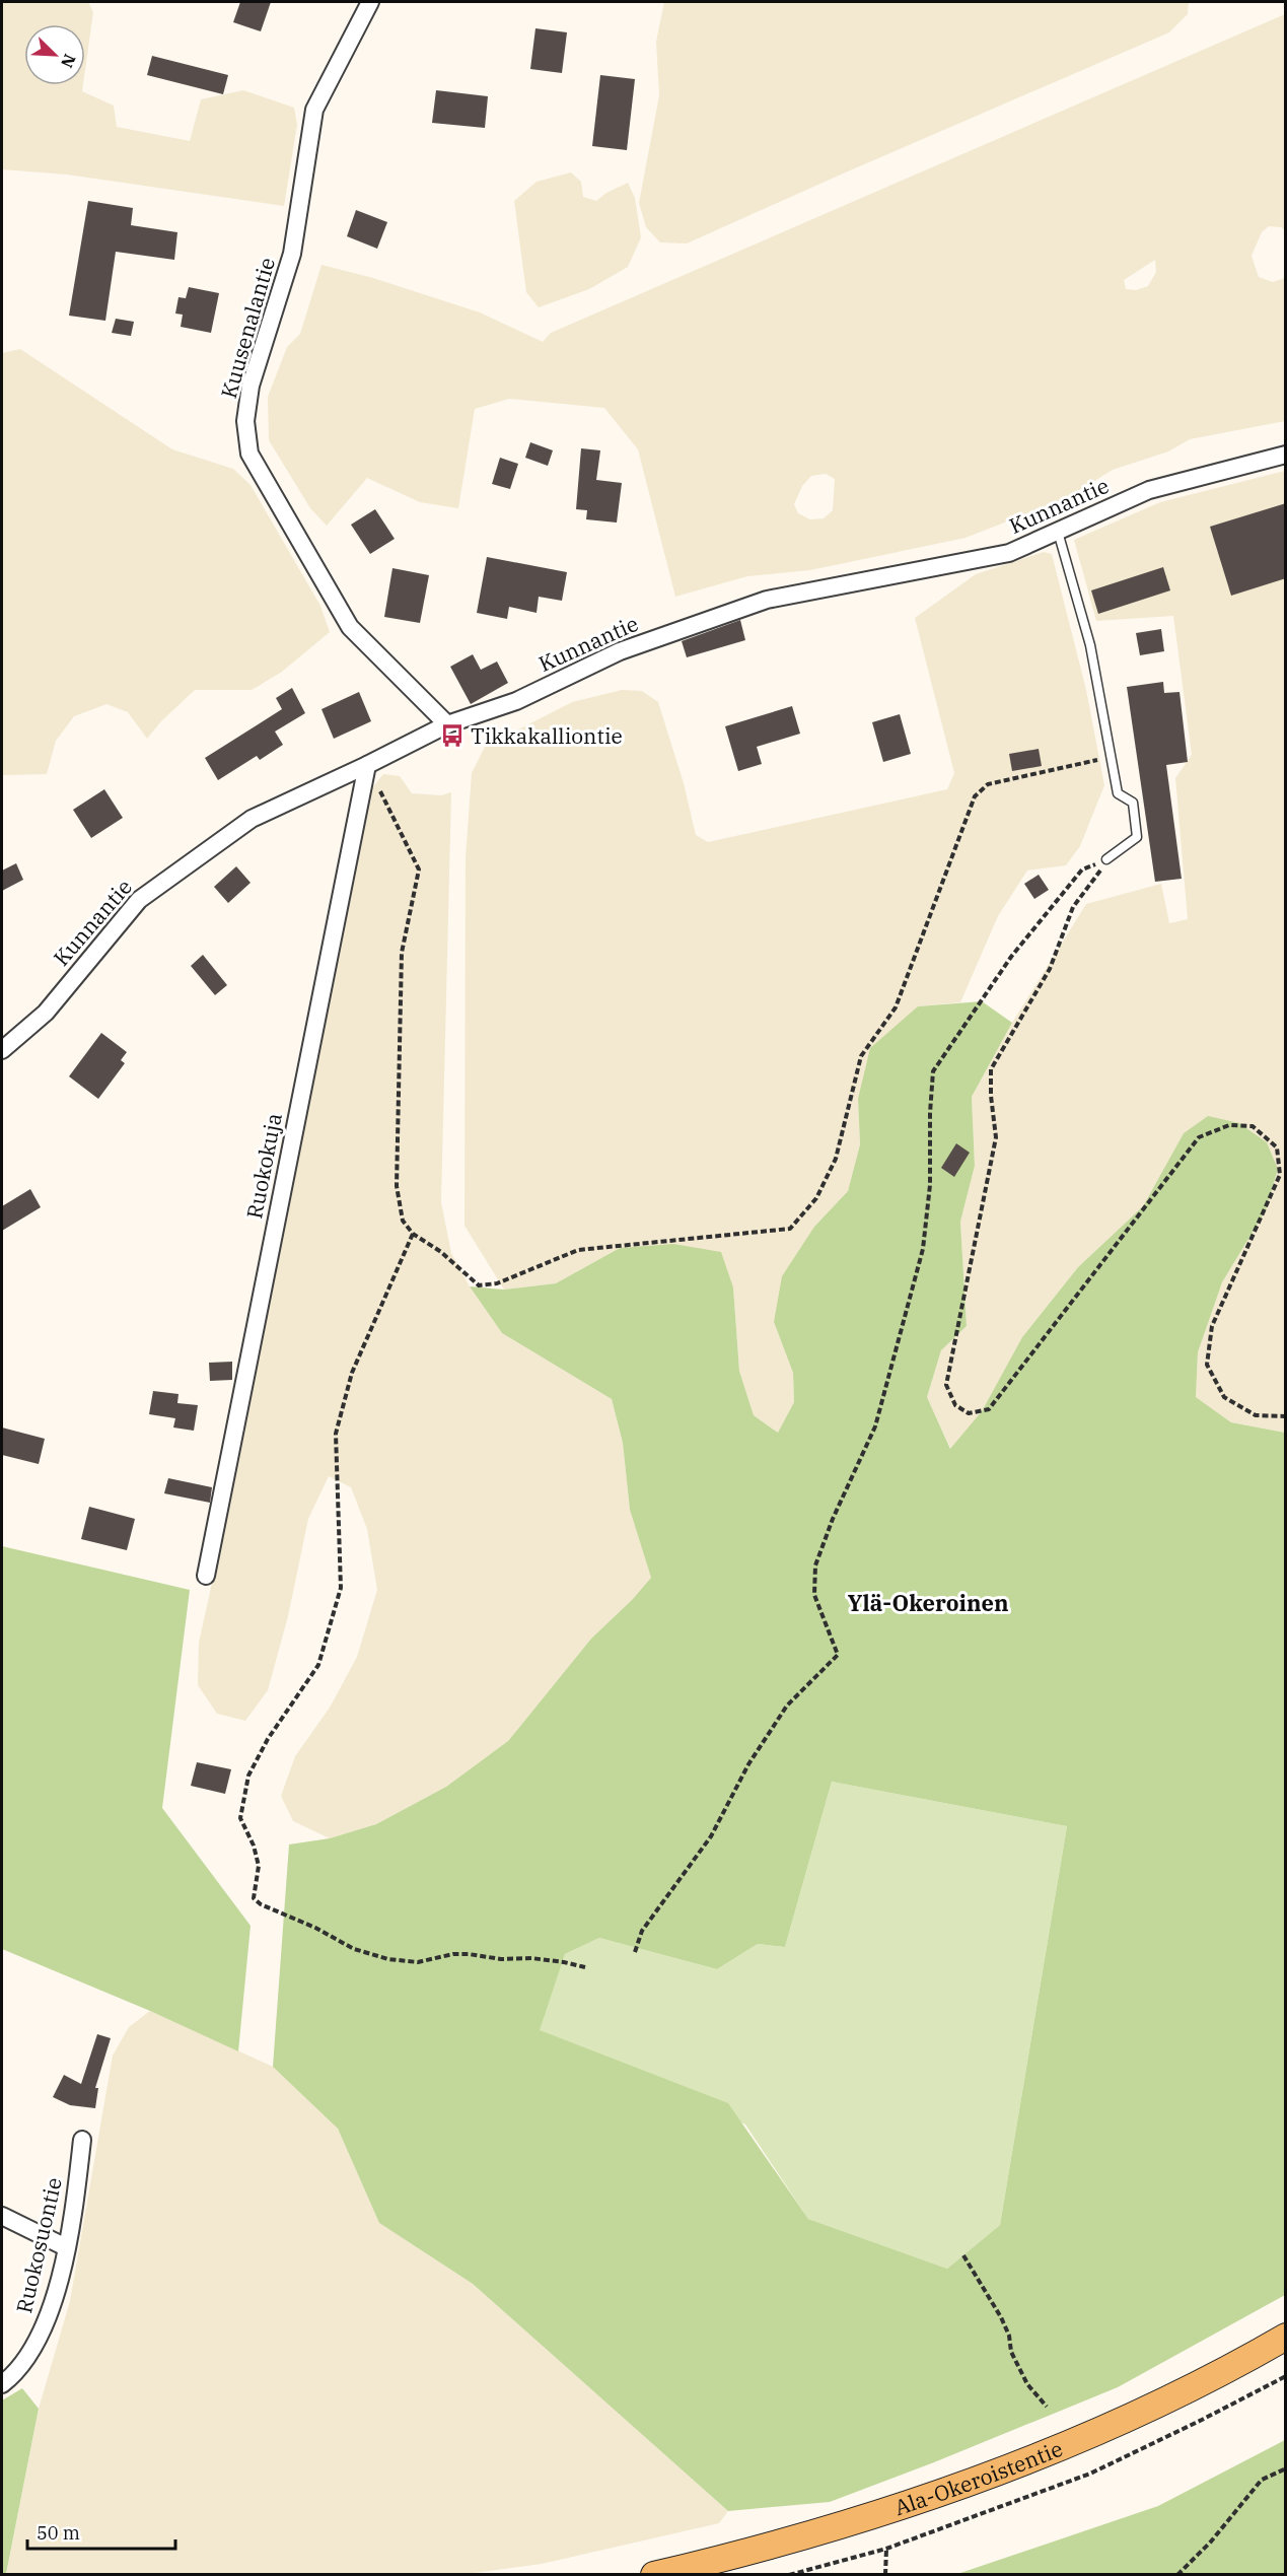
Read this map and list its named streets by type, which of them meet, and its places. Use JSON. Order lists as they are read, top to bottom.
{
  "streets": {
    "main road": ["Ala-Okeroistentie"],
    "street": [
      "Kuusenalantie",
      "Kunnantie",
      "Ruokokuja",
      "Ruokosuontie"
    ]
  },
  "crossings": [
    ["Kuusenalantie", "Kunnantie"],
    ["Kunnantie", "Ruokokuja"]
  ],
  "districts": ["Ylä-Okeroinen"],
  "places": {
    "bus stop": ["Tikkakalliontie"]
  },
  "scale_bar": "50 m",
  "north": "bottom right"
}
